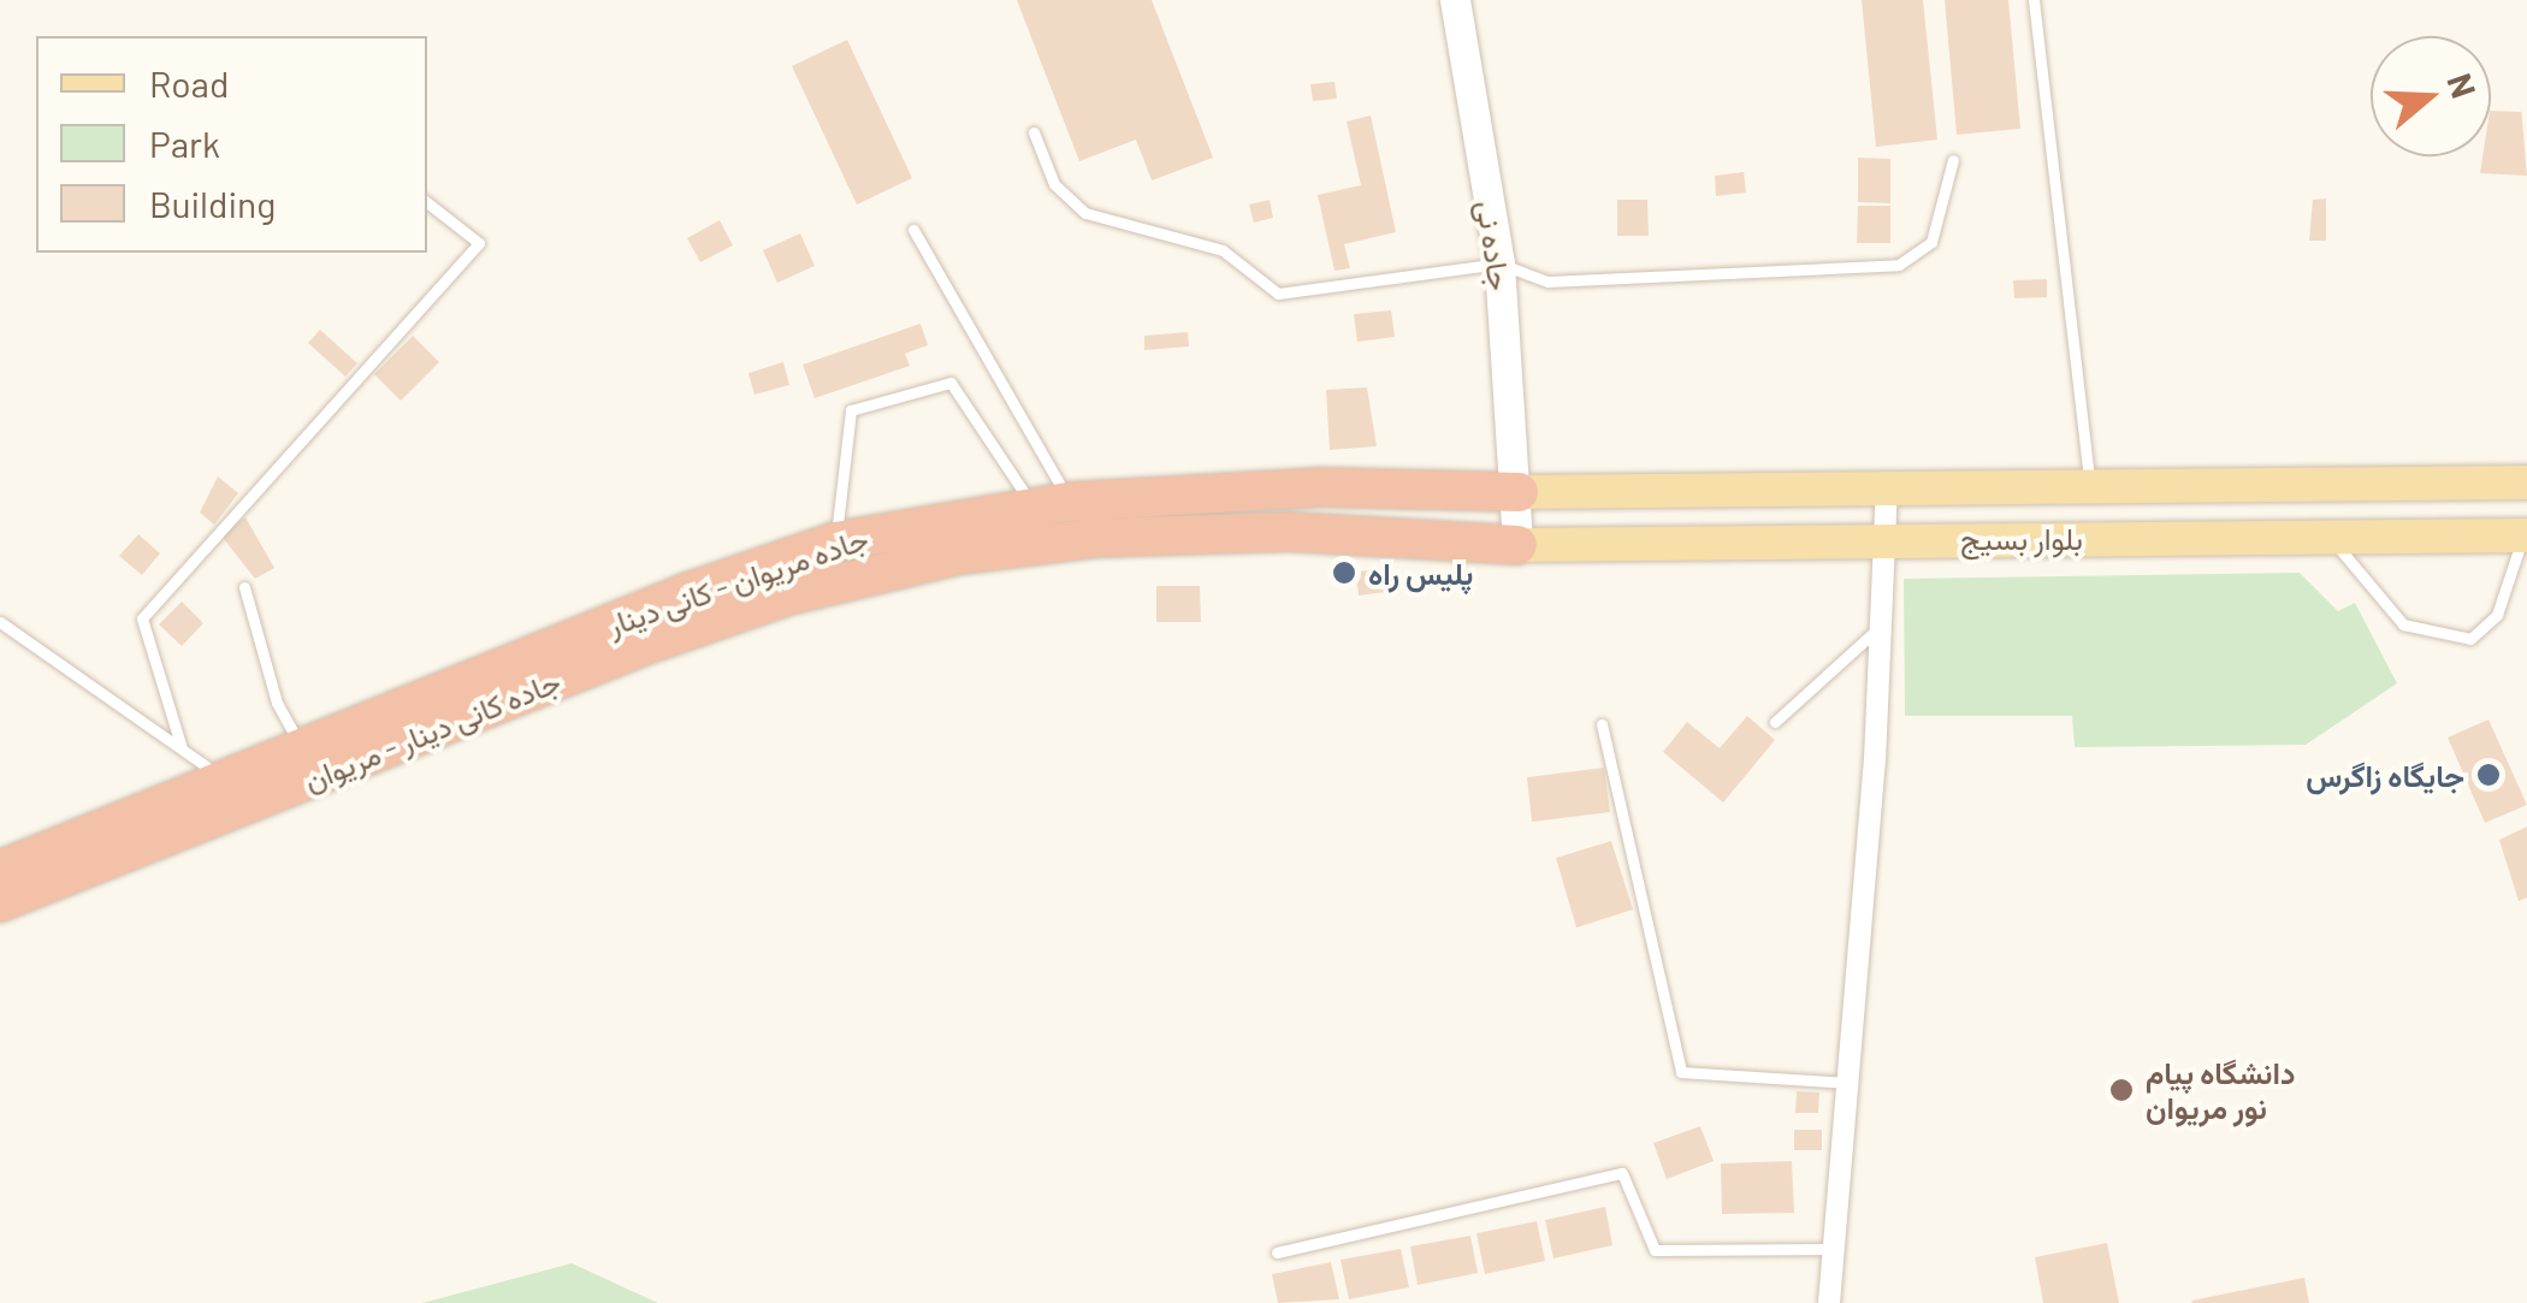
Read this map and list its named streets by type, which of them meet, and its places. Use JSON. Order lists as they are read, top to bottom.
{
  "streets": {
    "highway": ["جاده مریوان - کانی دینار", "جاده کانی دینار - مریوان"],
    "main road": ["جاده نی", "بلوار بسیج"]
  },
  "crossings": [
    ["جاده نی", "بلوار بسیج"],
    ["جاده نی", "جاده مریوان - کانی دینار"],
    ["جاده نی", "جاده کانی دینار - مریوان"],
    ["بلوار بسیج", "جاده مریوان - کانی دینار"],
    ["بلوار بسیج", "جاده کانی دینار - مریوان"]
  ],
  "places": ["پلیس راه", "جایگاه زاگرس", "دانشگاه پیام نور مریوان"],
  "legend": ["Road", "Park", "Building"],
  "north": "right"
}
